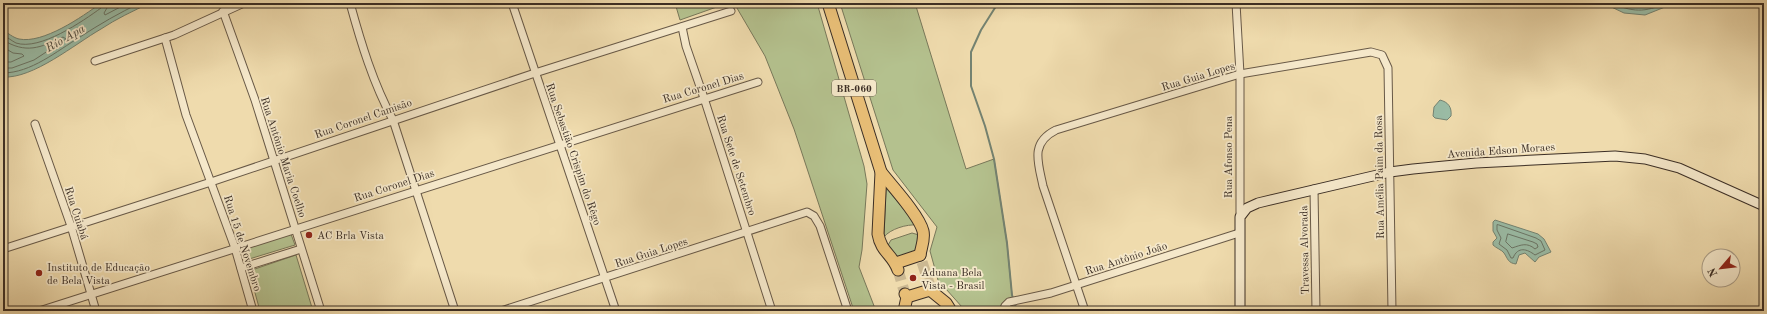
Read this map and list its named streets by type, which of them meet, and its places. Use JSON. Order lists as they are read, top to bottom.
{
  "streets": {
    "main road": ["BR-060"],
    "street": [
      "Rua Guia Lopes",
      "Rua Coronel Dias",
      "Rua Coronel Camisão",
      "Avenida Edson Moraes",
      "Rua Sebastião Crispim do Rêgo",
      "Rua Antônio Maria Coelho",
      "Rua Afonso Pena",
      "Rua Sete de Setembro",
      "Rua Amélia Paim da Rosa",
      "Rua Cuiabá",
      "Rua 15 de Novembro",
      "Travessa Alvorada",
      "Rua Antônio João"
    ]
  },
  "crossings": [
    ["Rua Guia Lopes", "Rua Sebastião Crispim do Rêgo"],
    ["Rua Guia Lopes", "Rua Afonso Pena"],
    ["Rua Guia Lopes", "Rua Sete de Setembro"],
    ["Rua Guia Lopes", "Rua Amélia Paim da Rosa"],
    ["Rua Guia Lopes", "Rua Antônio João"],
    ["Rua Coronel Dias", "Rua Sebastião Crispim do Rêgo"],
    ["Rua Coronel Dias", "Rua Antônio Maria Coelho"],
    ["Rua Coronel Dias", "Rua Sete de Setembro"],
    ["Rua Coronel Dias", "Rua Cuiabá"],
    ["Rua Coronel Dias", "Rua 15 de Novembro"],
    ["Rua Coronel Camisão", "Rua Sebastião Crispim do Rêgo"],
    ["Rua Coronel Camisão", "Rua Antônio Maria Coelho"],
    ["Rua Coronel Camisão", "Rua Sete de Setembro"],
    ["Rua Coronel Camisão", "Rua Cuiabá"],
    ["Rua Coronel Camisão", "Rua 15 de Novembro"],
    ["Avenida Edson Moraes", "Rua Afonso Pena"],
    ["Avenida Edson Moraes", "Rua Amélia Paim da Rosa"],
    ["Avenida Edson Moraes", "Travessa Alvorada"],
    ["Rua Afonso Pena", "Rua Antônio João"]
  ],
  "water": ["Río Apa"],
  "places": ["AC Brla Vista", "Instituto de Educação de Bela Vista", "Aduana Bela Vista - Brasil"],
  "north": "bottom left"
}
